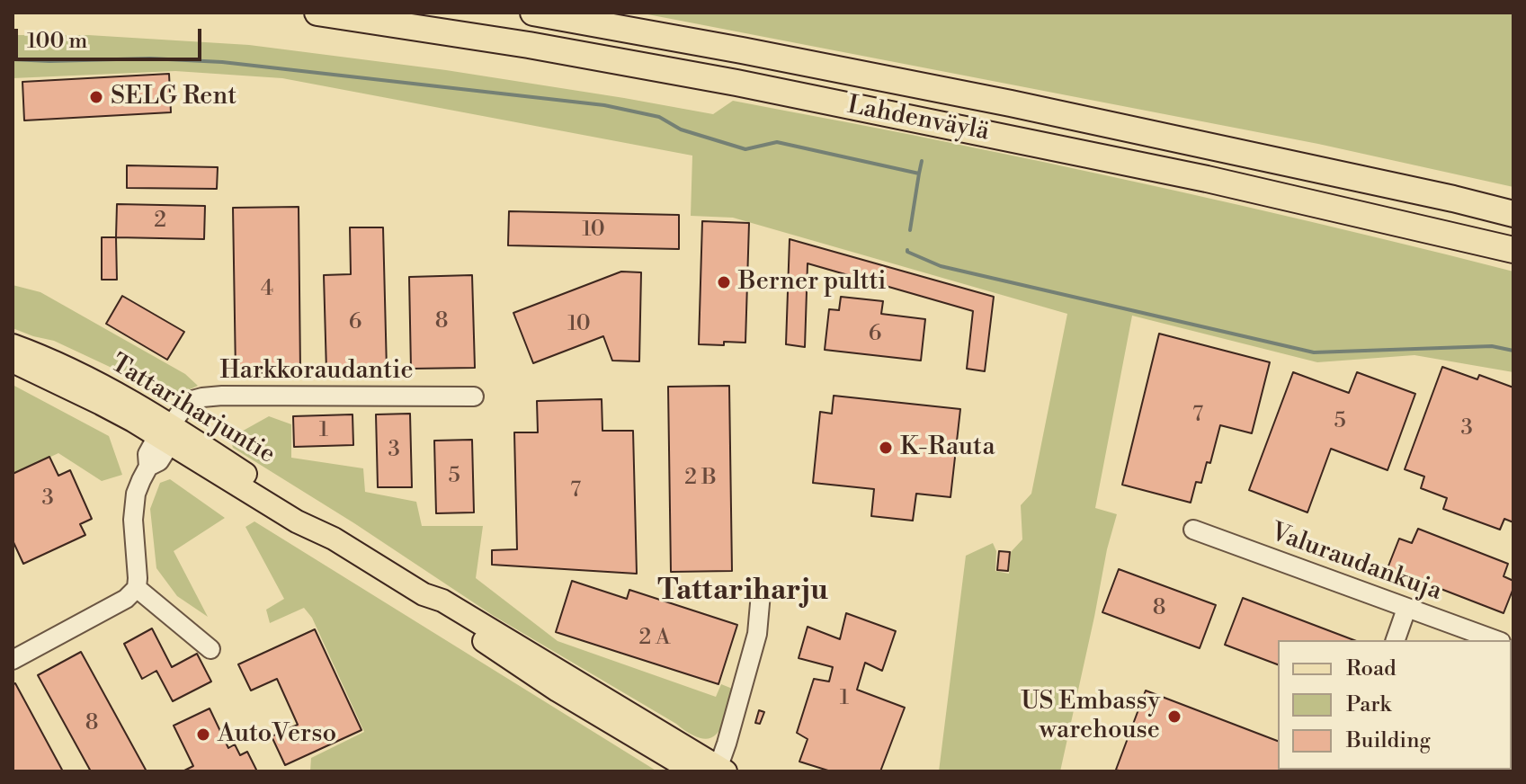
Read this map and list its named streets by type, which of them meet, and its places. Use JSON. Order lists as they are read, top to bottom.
{
  "streets": {
    "highway": ["Lahdenväylä"],
    "main road": ["Tattariharjuntie"],
    "street": ["Harkkoraudantie", "Valuraudankuja"]
  },
  "crossings": [
    ["Harkkoraudantie", "Tattariharjuntie"]
  ],
  "districts": ["Tattariharju"],
  "places": [
    "SELG Rent",
    "Berner pultti",
    "K-Rauta",
    "US Embassy warehouse",
    "AutoVerso"
  ],
  "house_numbers": [
    "2",
    "10",
    "4",
    "8",
    "6",
    "10",
    "6",
    "7",
    "5",
    "3",
    "1",
    "3",
    "5",
    "2 B",
    "7",
    "3",
    "8",
    "2 A",
    "1",
    "8"
  ],
  "legend": ["Road", "Park", "Building"],
  "scale_bar": "100 m"
}
